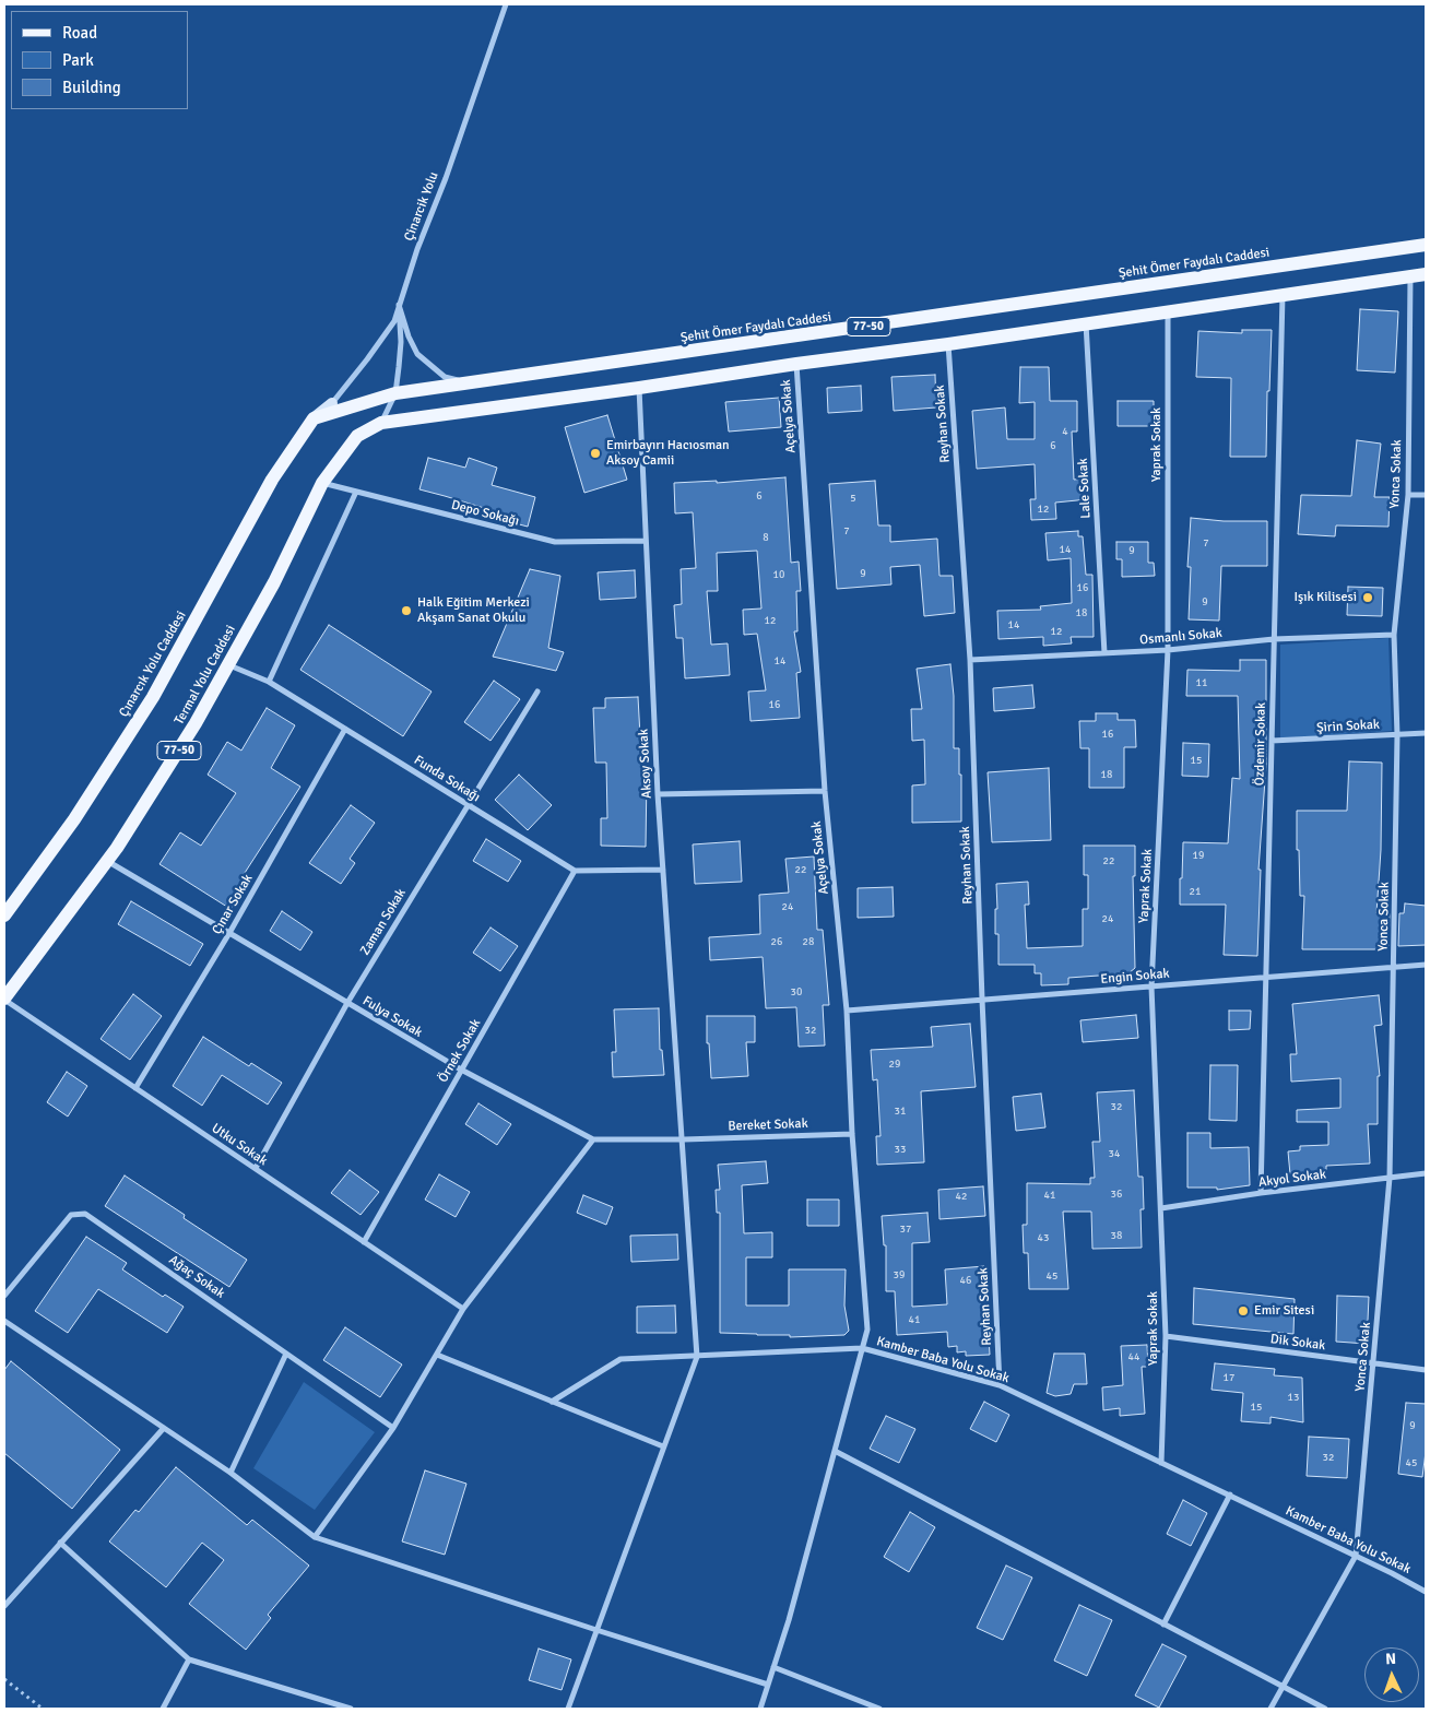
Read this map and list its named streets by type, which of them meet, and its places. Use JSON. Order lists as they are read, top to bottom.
{
  "streets": {
    "main road": [
      "Şehit Ömer Faydalı Caddesi",
      "77-50",
      "Çınarcık Yolu Caddesi",
      "Termal Yolu Caddesi"
    ],
    "street": [
      "Çinarcik Yolu",
      "Açelya Sokak",
      "Reyhan Sokak",
      "Yaprak Sokak",
      "Yonca Sokak",
      "Lale Sokak",
      "Depo Sokağı",
      "Osmanlı Sokak",
      "Şirin Sokak",
      "Özdemir Sokak",
      "Aksoy Sokak",
      "Funda Sokağı",
      "Çınar Sokak",
      "Zaman Sokak",
      "Engin Sokak",
      "Fulya Sokak",
      "Örnek Sokak",
      "Bereket Sokak",
      "Utku Sokak",
      "Akyol Sokak",
      "Ağaç Sokak",
      "Dik Sokak",
      "Kamber Baba Yolu Sokak"
    ]
  },
  "crossings": [
    ["Şehit Ömer Faydalı Caddesi", "Çınarcık Yolu Caddesi"],
    ["77-50", "Açelya Sokak"],
    ["77-50", "Reyhan Sokak"],
    ["77-50", "Yaprak Sokak"],
    ["77-50", "Yonca Sokak"],
    ["77-50", "Lale Sokak"],
    ["77-50", "Termal Yolu Caddesi"],
    ["77-50", "Özdemir Sokak"],
    ["77-50", "Aksoy Sokak"],
    ["Açelya Sokak", "Engin Sokak"],
    ["Açelya Sokak", "Bereket Sokak"],
    ["Açelya Sokak", "Kamber Baba Yolu Sokak"],
    ["Reyhan Sokak", "Osmanlı Sokak"],
    ["Reyhan Sokak", "Engin Sokak"],
    ["Reyhan Sokak", "Kamber Baba Yolu Sokak"],
    ["Yaprak Sokak", "Osmanlı Sokak"],
    ["Yaprak Sokak", "Engin Sokak"],
    ["Yaprak Sokak", "Akyol Sokak"],
    ["Yaprak Sokak", "Dik Sokak"],
    ["Yaprak Sokak", "Kamber Baba Yolu Sokak"],
    ["Yonca Sokak", "Osmanlı Sokak"],
    ["Yonca Sokak", "Şirin Sokak"],
    ["Yonca Sokak", "Engin Sokak"],
    ["Yonca Sokak", "Akyol Sokak"],
    ["Yonca Sokak", "Dik Sokak"],
    ["Yonca Sokak", "Kamber Baba Yolu Sokak"],
    ["Lale Sokak", "Osmanlı Sokak"],
    ["Depo Sokağı", "Termal Yolu Caddesi"],
    ["Depo Sokağı", "Aksoy Sokak"],
    ["Osmanlı Sokak", "Özdemir Sokak"],
    ["Termal Yolu Caddesi", "Funda Sokağı"],
    ["Termal Yolu Caddesi", "Fulya Sokak"],
    ["Termal Yolu Caddesi", "Utku Sokak"],
    ["Şirin Sokak", "Özdemir Sokak"],
    ["Özdemir Sokak", "Engin Sokak"],
    ["Özdemir Sokak", "Akyol Sokak"],
    ["Aksoy Sokak", "Fulya Sokak"],
    ["Aksoy Sokak", "Bereket Sokak"],
    ["Aksoy Sokak", "Kamber Baba Yolu Sokak"],
    ["Funda Sokağı", "Çınar Sokak"],
    ["Funda Sokağı", "Zaman Sokak"],
    ["Funda Sokağı", "Örnek Sokak"],
    ["Çınar Sokak", "Fulya Sokak"],
    ["Çınar Sokak", "Utku Sokak"],
    ["Zaman Sokak", "Fulya Sokak"],
    ["Zaman Sokak", "Utku Sokak"],
    ["Fulya Sokak", "Örnek Sokak"],
    ["Fulya Sokak", "Bereket Sokak"],
    ["Örnek Sokak", "Utku Sokak"]
  ],
  "places": [
    "Emirbayırı Hacıosman Aksoy Camii",
    "Işık Kilisesi",
    "Halk Eğitim Merkezi Akşam Sanat Okulu",
    "Emir Sitesi"
  ],
  "house_numbers": [
    "4",
    "6",
    "6",
    "5",
    "12",
    "7",
    "8",
    "7",
    "14",
    "9",
    "9",
    "10",
    "16",
    "9",
    "18",
    "12",
    "14",
    "12",
    "14",
    "11",
    "16",
    "16",
    "15",
    "18",
    "19",
    "22",
    "22",
    "21",
    "24",
    "24",
    "26",
    "28",
    "30",
    "32",
    "29",
    "32",
    "31",
    "33",
    "34",
    "36",
    "41",
    "42",
    "37",
    "38",
    "43",
    "39",
    "45",
    "46",
    "41",
    "44",
    "17",
    "13",
    "15",
    "9",
    "32",
    "45"
  ],
  "legend": ["Road", "Park", "Building"],
  "north": "top"
}
